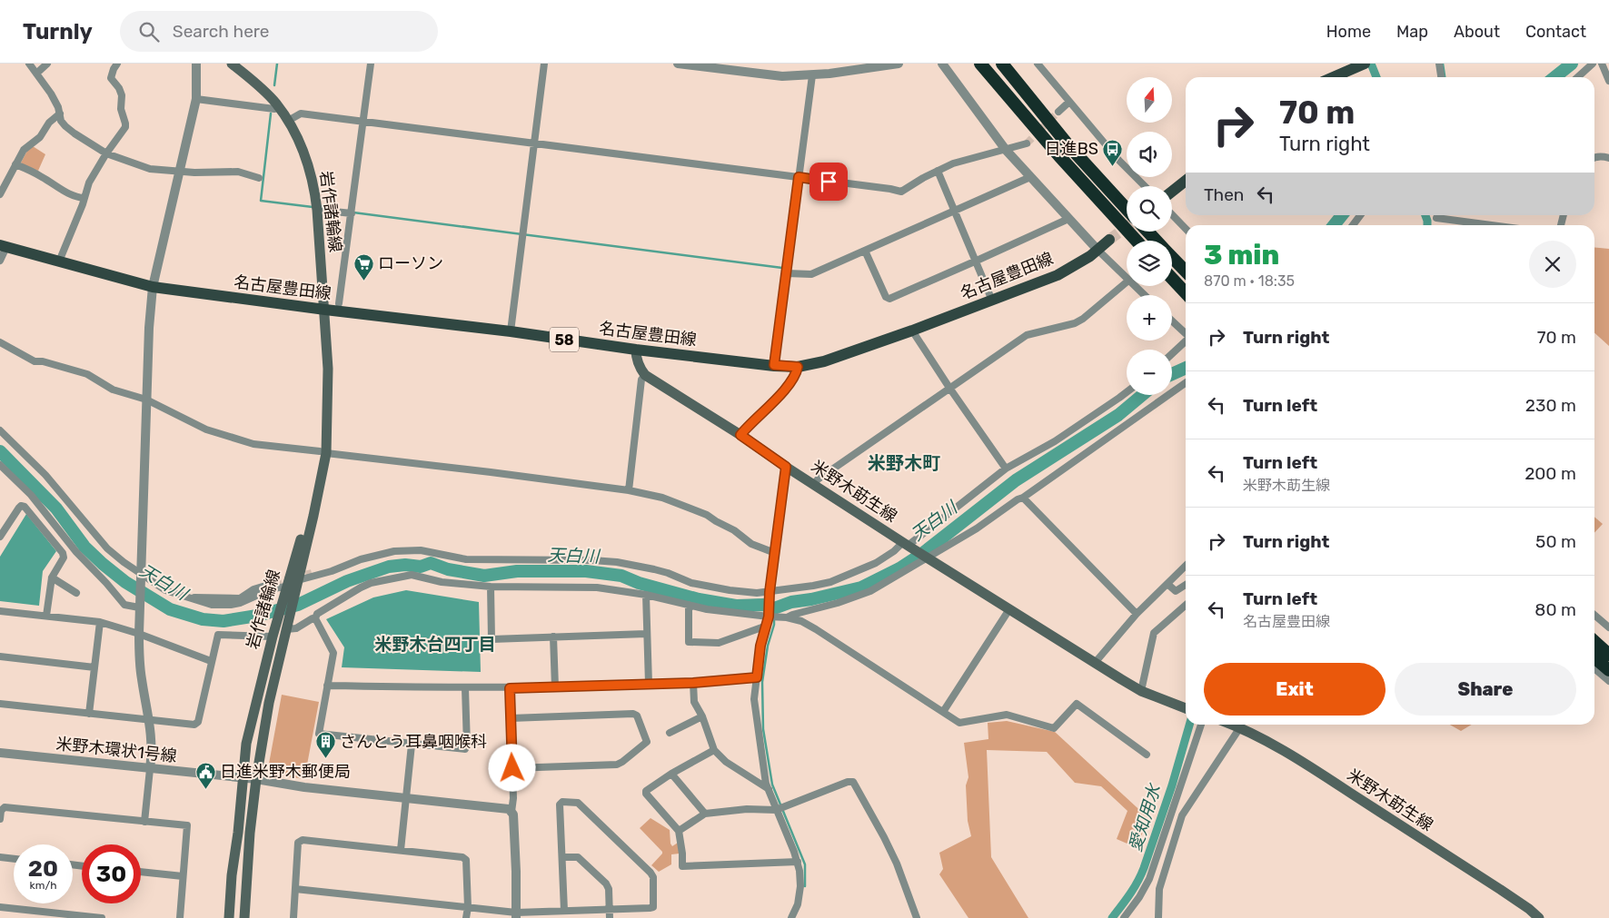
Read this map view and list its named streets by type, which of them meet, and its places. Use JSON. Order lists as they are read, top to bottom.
{
  "streets": {
    "main road": [
      "岩作諸輪線",
      "名古屋豊田線",
      "58",
      "米野木莇生線"
    ],
    "street": ["米野木環状1号線"]
  },
  "crossings": [
    ["岩作諸輪線", "名古屋豊田線"],
    ["岩作諸輪線", "米野木環状1号線"]
  ],
  "districts": ["米野木町", "米野木台四丁目"],
  "water": ["天白川", "愛知用水"],
  "places": {
    "bus stop": ["日進BS"],
    "supermarket": ["ローソン"],
    "building": ["さんとう耳鼻咽喉科"],
    "public building": ["日進米野木郵便局"]
  },
  "north": "top",
  "page": {
    "header": "Turnly",
    "search": "Search here",
    "nav": [
      "Home",
      "Map",
      "About",
      "Contact"
    ],
    "map_buttons": ["+", "−"],
    "turn": ["70 m", "Turn right"],
    "then": "Then",
    "heading": ["3 min", "870 m · 18:35"],
    "list": [
      {
        "name": "Turn right",
        "value": "70 m"
      },
      {
        "name": "Turn left",
        "value": "230 m"
      },
      {
        "name": "Turn left",
        "note": "米野木莇生線",
        "value": "200 m"
      },
      {
        "name": "Turn right",
        "value": "50 m"
      },
      {
        "name": "Turn left",
        "note": "名古屋豊田線",
        "value": "80 m"
      }
    ],
    "buttons": ["Exit", "Share"],
    "speed": "20 km/h",
    "limit": "30"
  }
}
